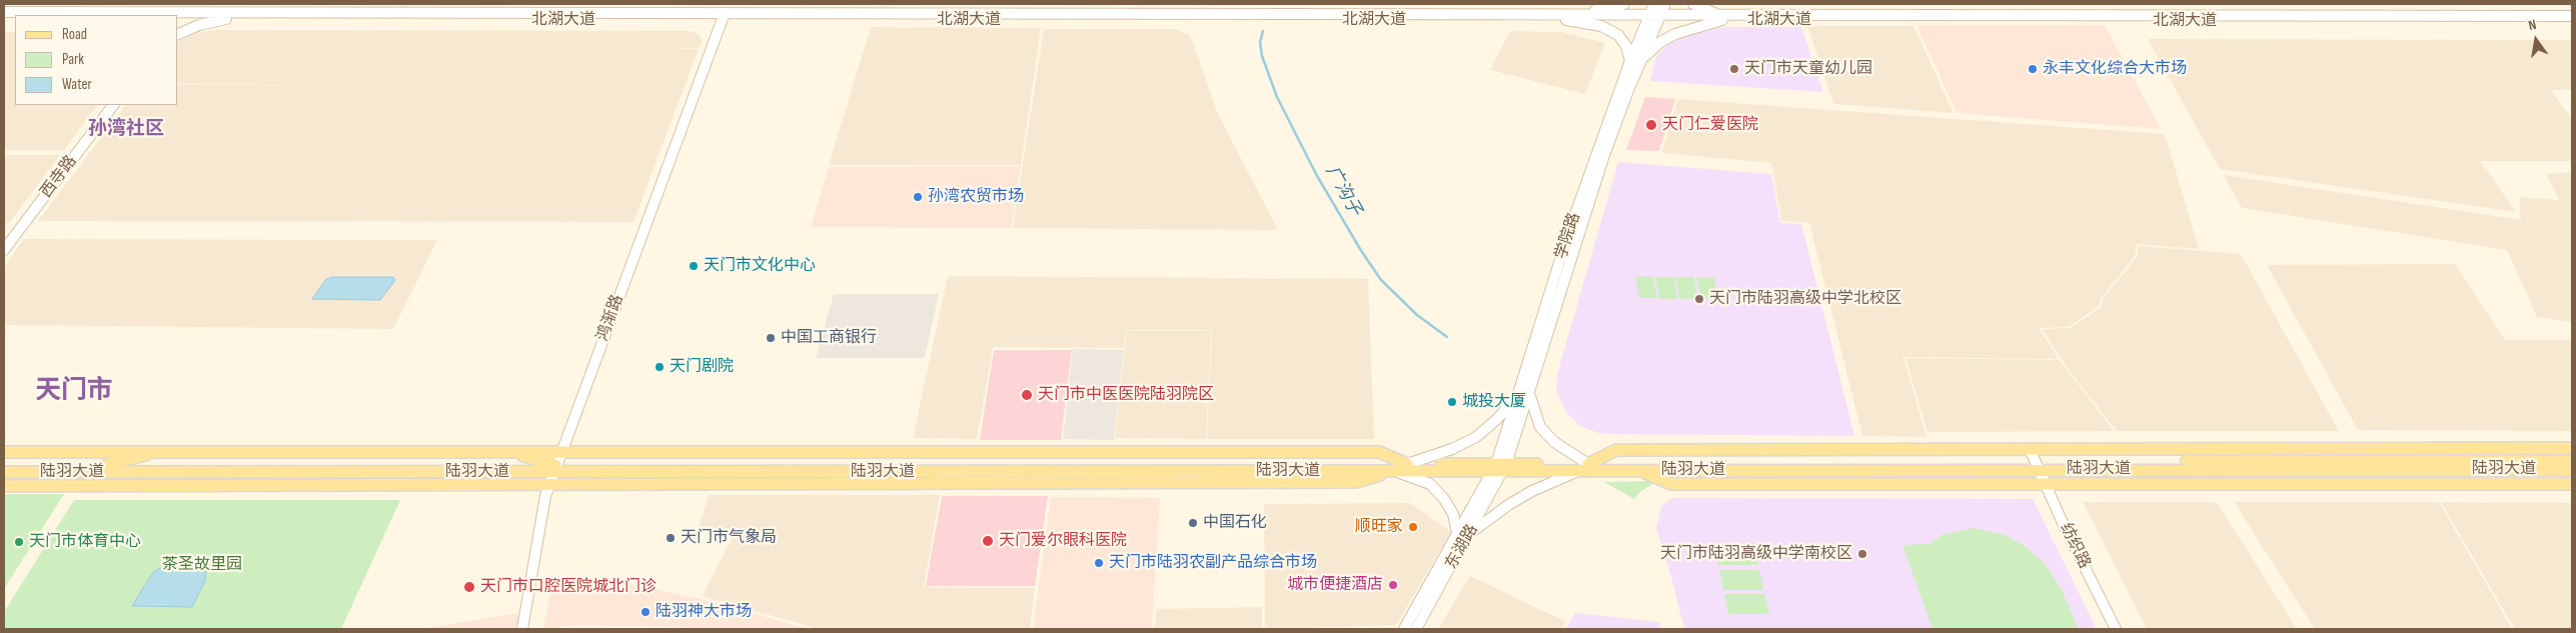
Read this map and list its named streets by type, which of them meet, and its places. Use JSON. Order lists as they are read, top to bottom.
{
  "streets": {
    "main road": [
      "北湖大道",
      "西寺路",
      "学院路",
      "鸿渐路",
      "陆羽大道",
      "纺织路",
      "东湖路"
    ]
  },
  "crossings": [
    ["北湖大道", "学院路"],
    ["北湖大道", "鸿渐路"],
    ["学院路", "陆羽大道"],
    ["学院路", "东湖路"],
    ["鸿渐路", "陆羽大道"],
    ["陆羽大道", "纺织路"],
    ["陆羽大道", "东湖路"]
  ],
  "districts": ["孙湾社区", "天门市"],
  "water": ["广沟子"],
  "parks": ["茶圣故里园"],
  "places": [
    "天门市天童幼儿园",
    "永丰文化综合大市场",
    "天门仁爱医院",
    "孙湾农贸市场",
    "天门市文化中心",
    "天门市陆羽高级中学北校区",
    "中国工商银行",
    "天门剧院",
    "天门市中医医院陆羽院区",
    "城投大厦",
    "中国石化",
    "顺旺家",
    "天门市气象局",
    "天门爱尔眼科医院",
    "天门市体育中心",
    "天门市陆羽高级中学南校区",
    "天门市陆羽农副产品综合市场",
    "城市便捷酒店",
    "天门市口腔医院城北门诊",
    "陆羽神大市场"
  ],
  "legend": ["Road", "Park", "Water"],
  "north": "top"
}
